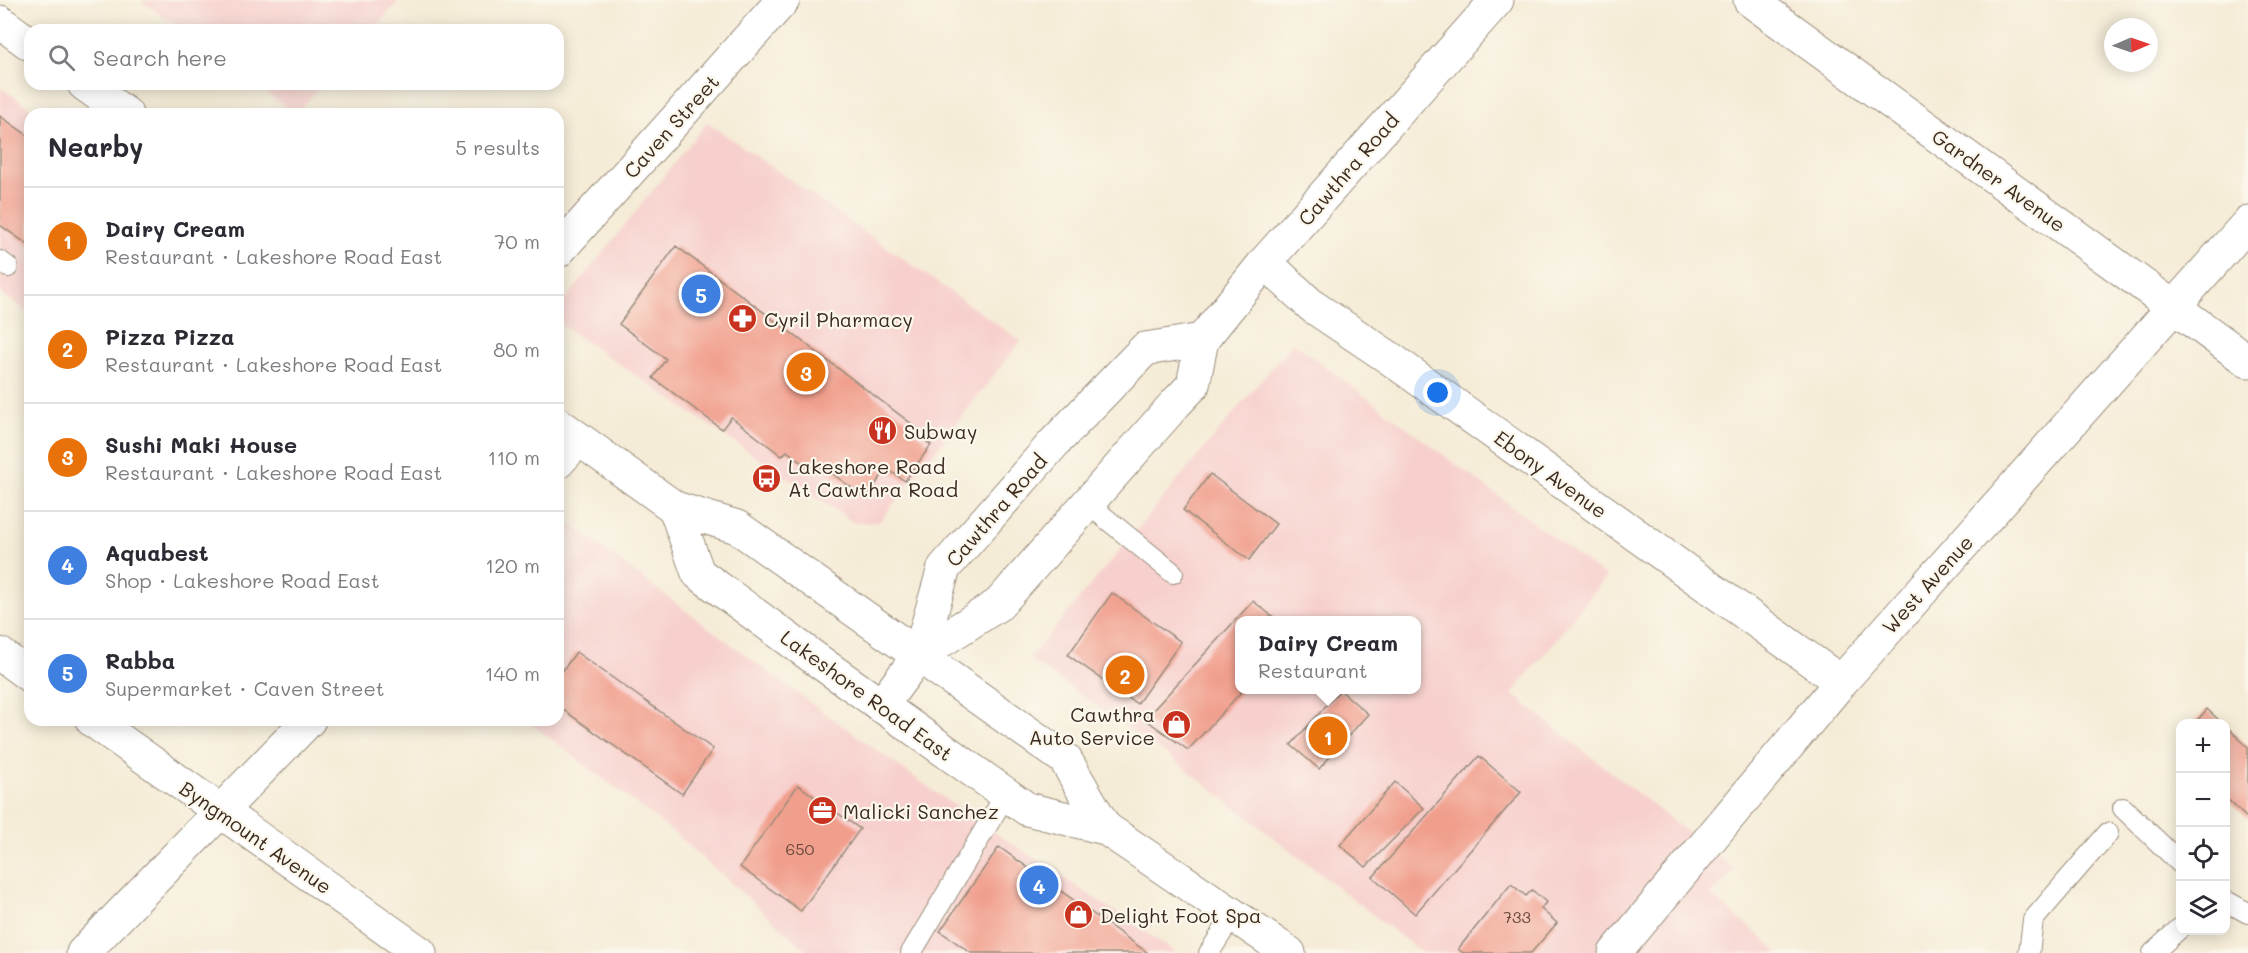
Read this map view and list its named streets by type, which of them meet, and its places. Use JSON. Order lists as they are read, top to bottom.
{
  "streets": {
    "street": [
      "Caven Street",
      "Cawthra Road",
      "Gardner Avenue",
      "Ebony Avenue",
      "West Avenue",
      "Lakeshore Road East",
      "Byngmount Avenue"
    ]
  },
  "crossings": [
    ["Cawthra Road", "Ebony Avenue"],
    ["Cawthra Road", "Lakeshore Road East"],
    ["Gardner Avenue", "West Avenue"],
    ["Ebony Avenue", "West Avenue"]
  ],
  "places": {
    "pharmacy": ["Cyril Pharmacy"],
    "restaurant": ["Subway"],
    "bus stop": ["Lakeshore Road At Cawthra Road"],
    "shop": ["Cawthra Auto Service", "Delight Foot Spa"],
    "office": ["Malicki Sanchez"]
  },
  "house_numbers": ["650", "733"],
  "north": "right",
  "page": {
    "search": "Search here",
    "heading": ["Nearby", "5 results"],
    "list": [
      {
        "mark": "1",
        "name": "Dairy Cream",
        "note": "Restaurant · Lakeshore Road East",
        "value": "70 m"
      },
      {
        "mark": "2",
        "name": "Pizza Pizza",
        "note": "Restaurant · Lakeshore Road East",
        "value": "80 m"
      },
      {
        "mark": "3",
        "name": "Sushi Maki House",
        "note": "Restaurant · Lakeshore Road East",
        "value": "110 m"
      },
      {
        "mark": "4",
        "name": "Aquabest",
        "note": "Shop · Lakeshore Road East",
        "value": "120 m"
      },
      {
        "mark": "5",
        "name": "Rabba",
        "note": "Supermarket · Caven Street",
        "value": "140 m"
      }
    ],
    "pins": [
      "5",
      "3",
      "2",
      "1",
      "4"
    ],
    "popup": ["Dairy Cream", "Restaurant"],
    "map_buttons": ["+", "−"]
  }
}
